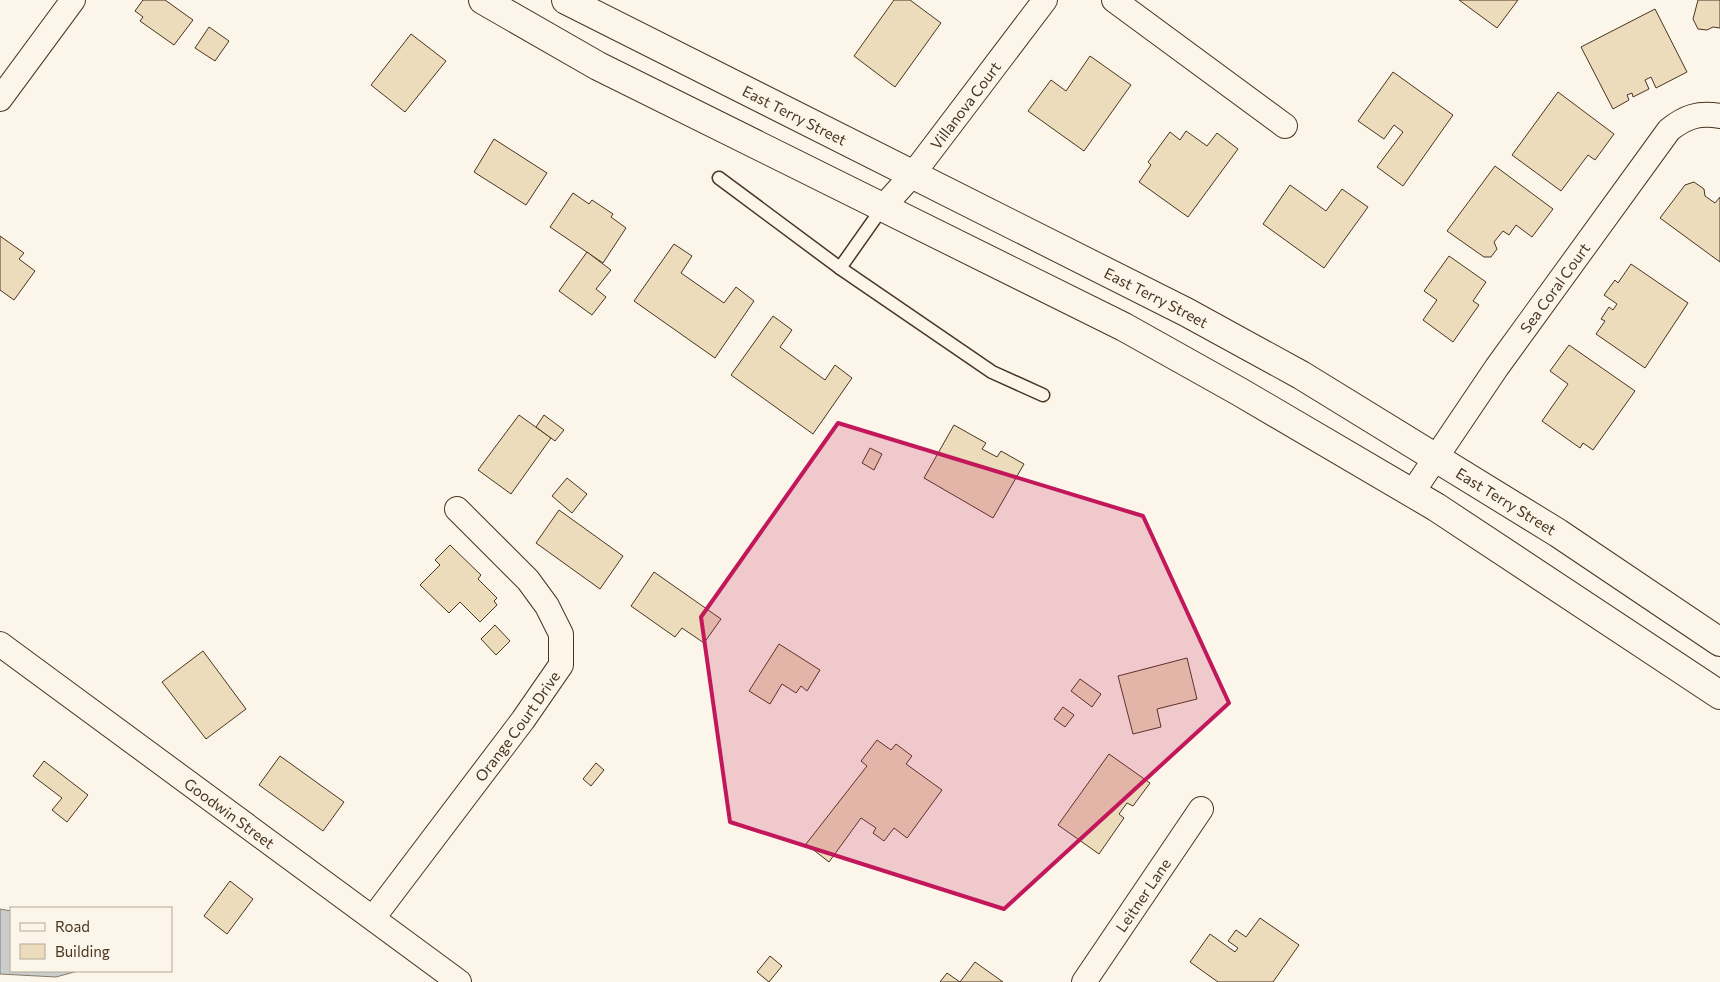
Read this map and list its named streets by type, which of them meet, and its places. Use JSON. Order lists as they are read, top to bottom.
{
  "streets": {
    "street": [
      "Villanova Court",
      "East Terry Street",
      "Sea Coral Court",
      "Orange Court Drive",
      "Goodwin Street",
      "Leitner Lane"
    ]
  },
  "crossings": [
    ["Villanova Court", "East Terry Street"],
    ["East Terry Street", "Sea Coral Court"],
    ["Orange Court Drive", "Goodwin Street"]
  ],
  "legend": ["Road", "Building"]
}
